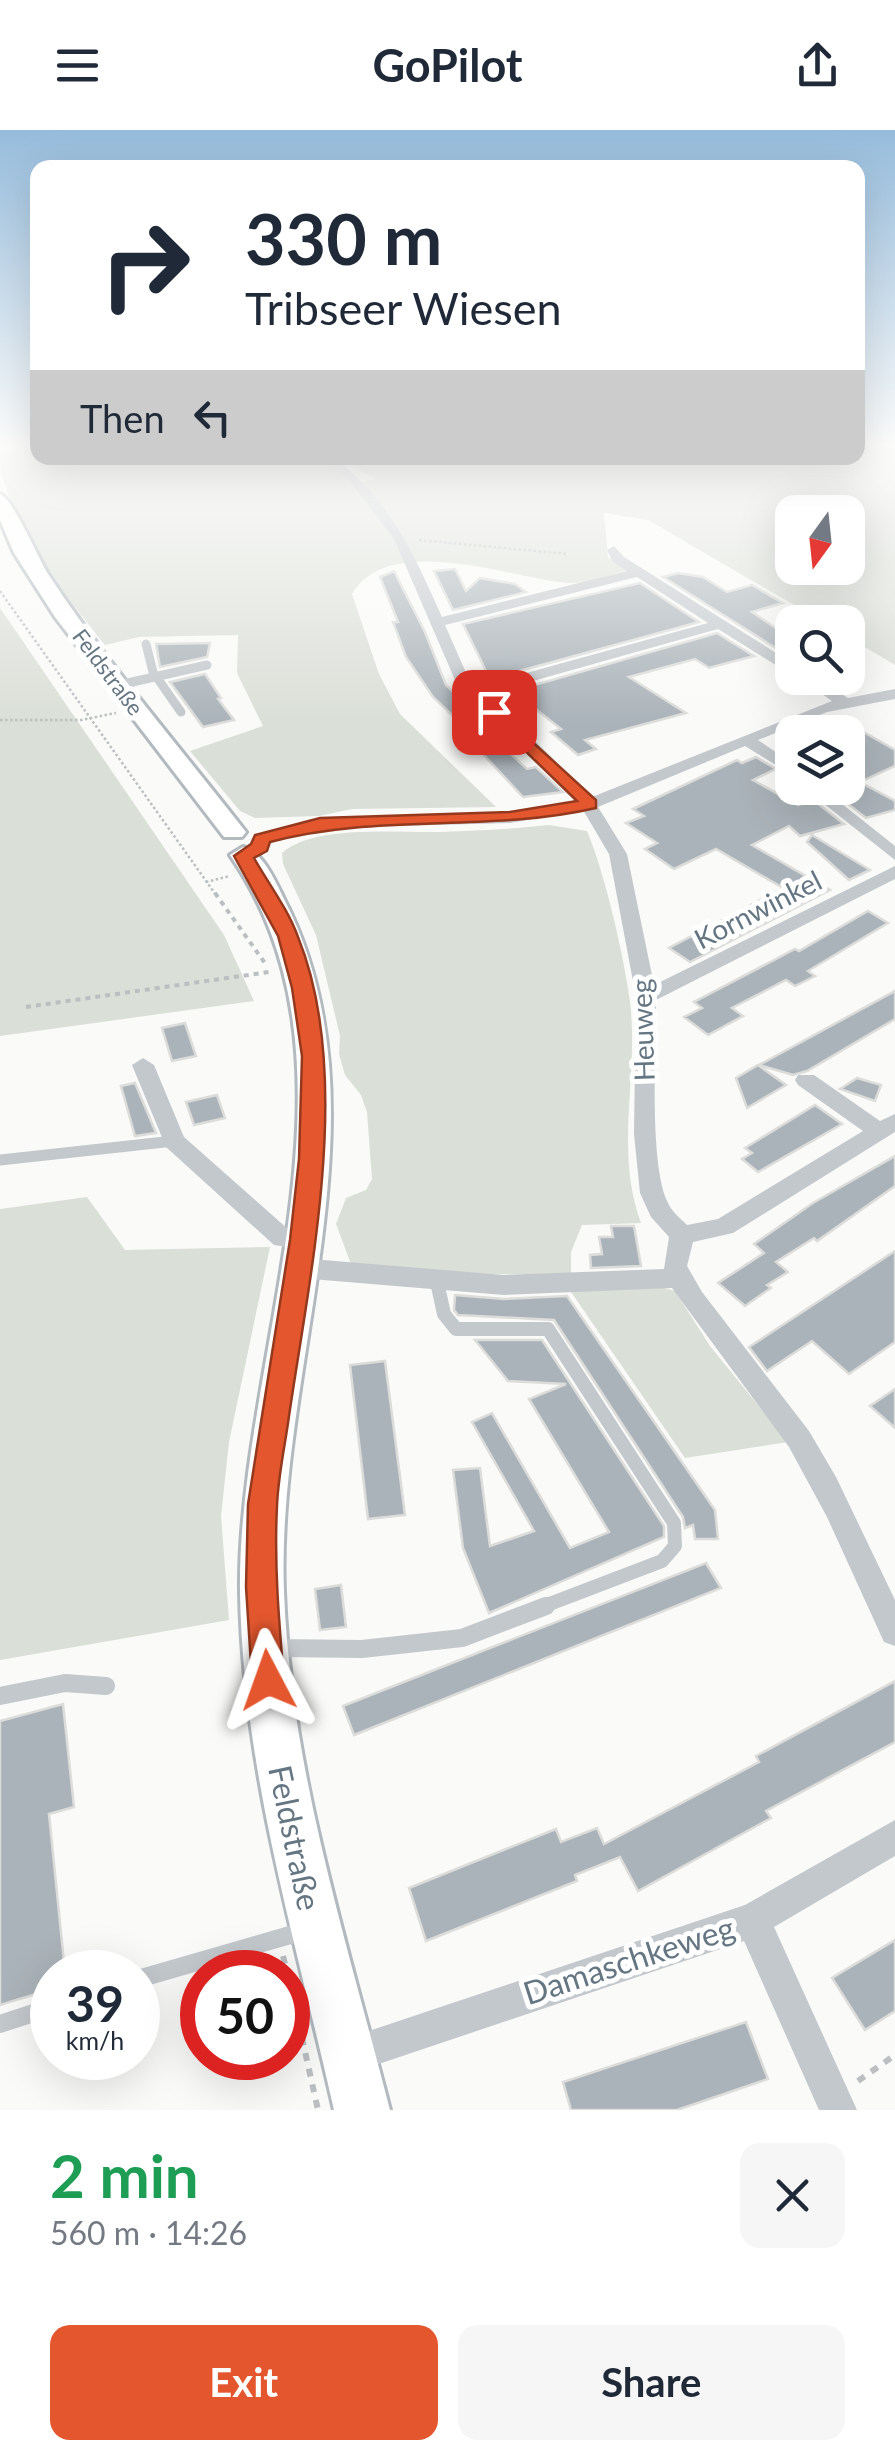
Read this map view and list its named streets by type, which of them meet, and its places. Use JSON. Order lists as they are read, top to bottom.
{
  "streets": {
    "main road": ["Feldstraße"],
    "street": ["Kornwinkel", "Heuweg", "Damaschkeweg"]
  },
  "crossings": [
    ["Feldstraße", "Damaschkeweg"],
    ["Kornwinkel", "Heuweg"]
  ],
  "north": "bottom",
  "page": {
    "header": "GoPilot",
    "turn": ["330 m", "Tribseer Wiesen"],
    "then": "Then",
    "speed": "39 km/h",
    "limit": "50",
    "heading": ["2 min", "560 m · 14:26"],
    "buttons": ["Exit", "Share"]
  }
}
